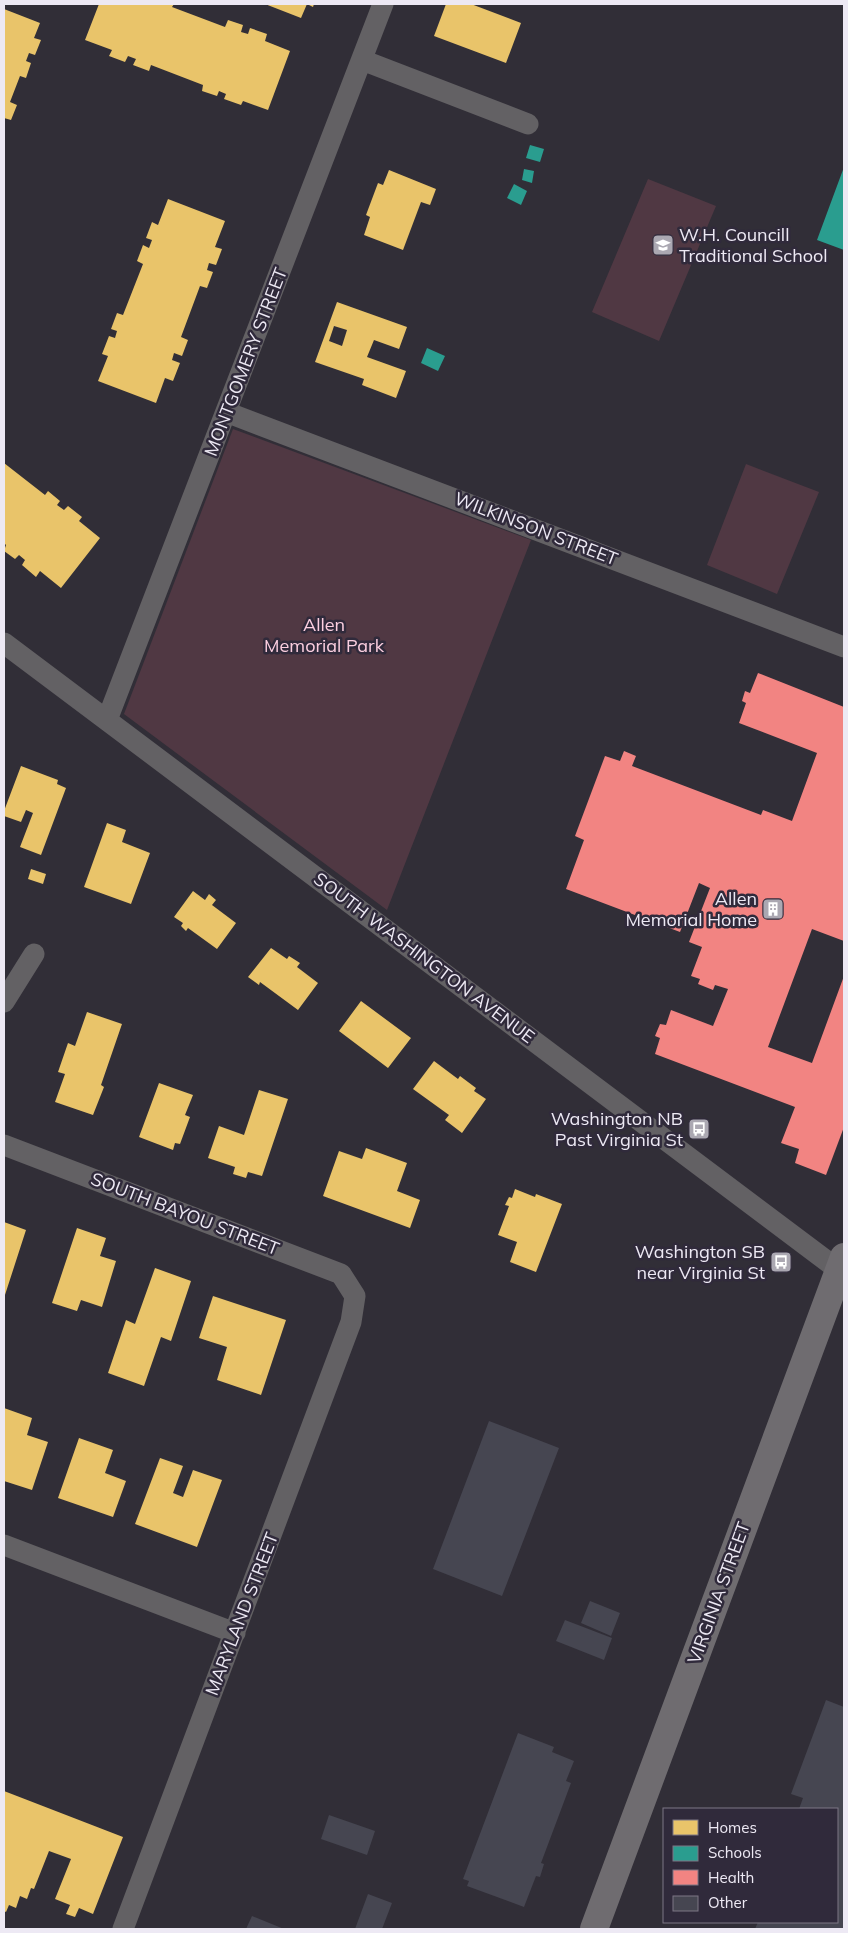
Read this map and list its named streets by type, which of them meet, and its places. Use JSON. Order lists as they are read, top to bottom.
{
  "streets": {
    "street": [
      "MONTGOMERY STREET",
      "WILKINSON STREET",
      "SOUTH WASHINGTON AVENUE",
      "SOUTH BAYOU STREET",
      "VIRGINIA STREET",
      "MARYLAND STREET"
    ]
  },
  "crossings": [
    ["MONTGOMERY STREET", "WILKINSON STREET"],
    ["MONTGOMERY STREET", "SOUTH WASHINGTON AVENUE"],
    ["SOUTH WASHINGTON AVENUE", "VIRGINIA STREET"],
    ["SOUTH BAYOU STREET", "MARYLAND STREET"]
  ],
  "parks": ["Allen Memorial Park"],
  "places": {
    "school or university": ["W.H. Councill Traditional School"],
    "building": ["Allen Memorial Home"],
    "bus stop": ["Washington NB Past Virginia St", "Washington SB near Virginia St"]
  },
  "legend": [
    "Homes",
    "Schools",
    "Health",
    "Other"
  ]
}
